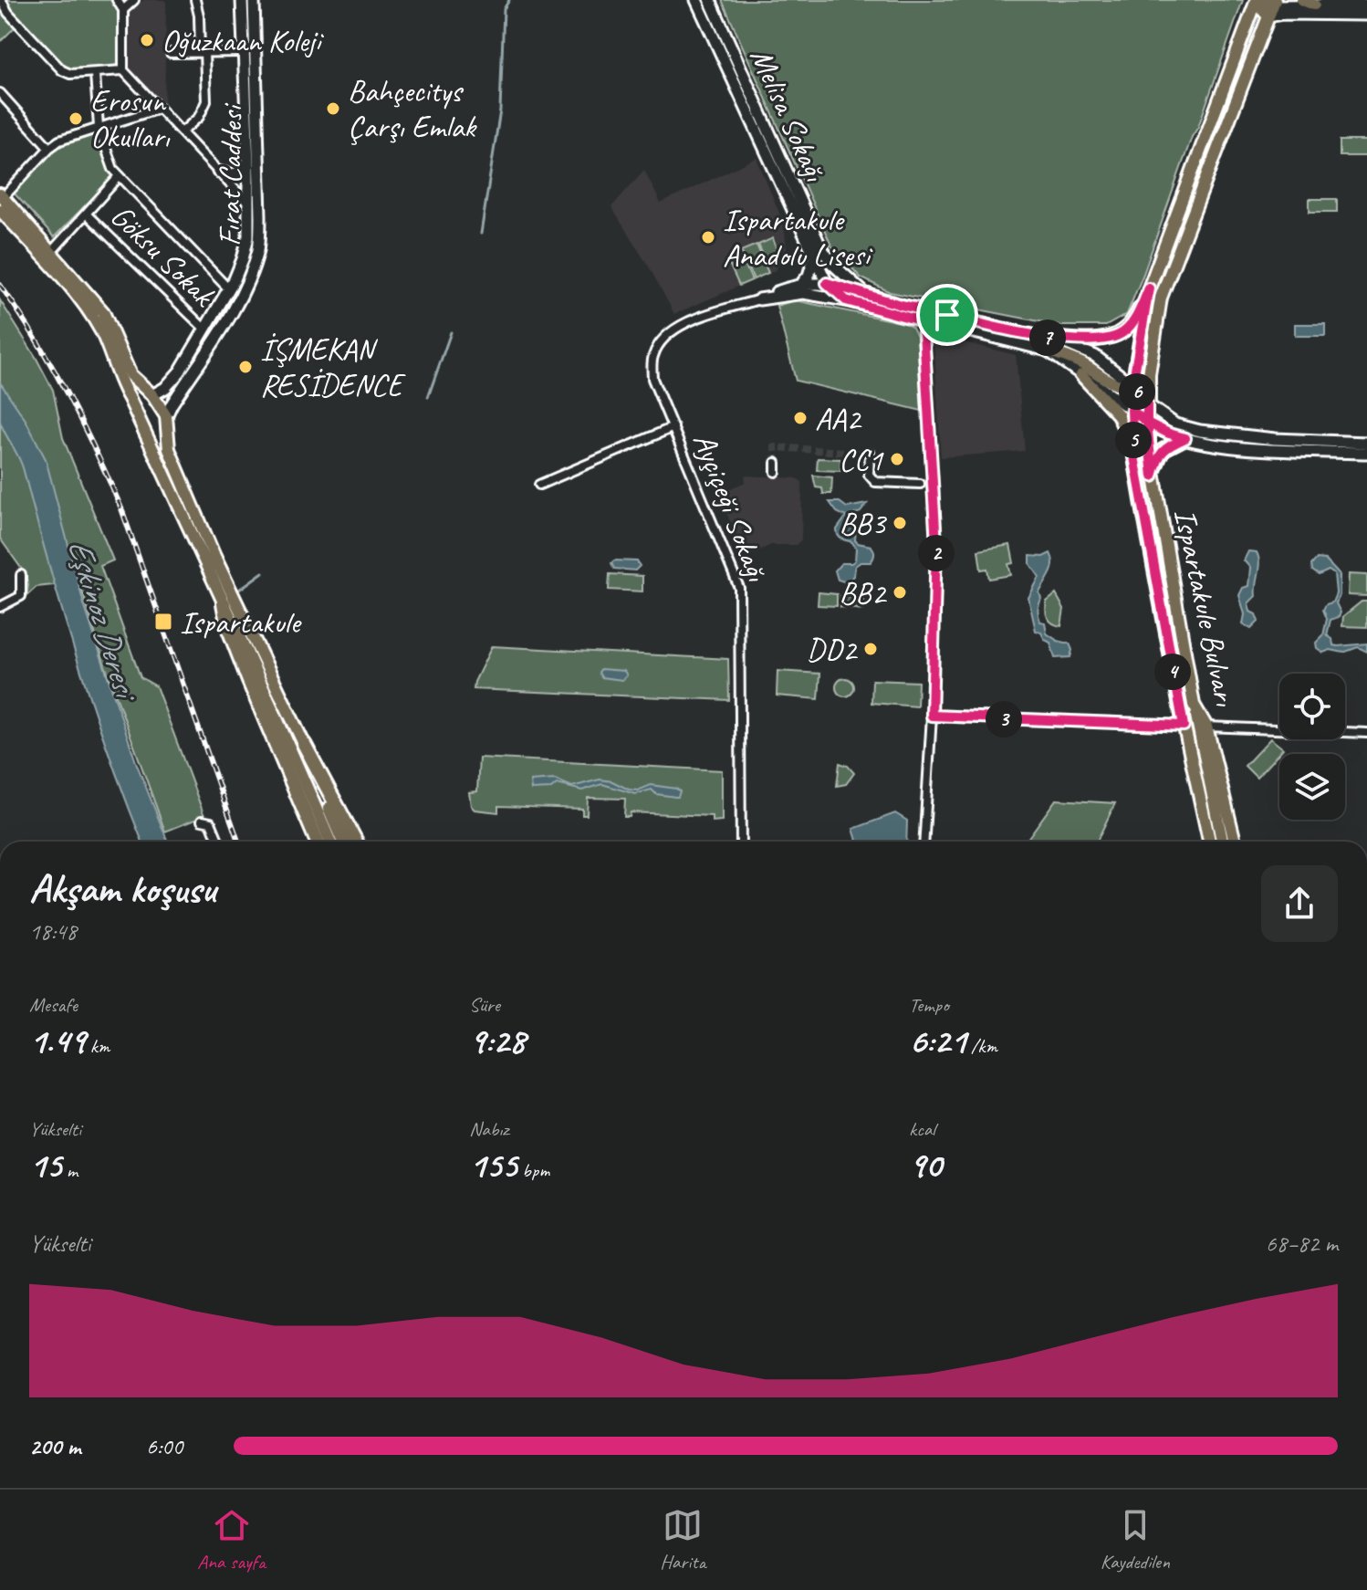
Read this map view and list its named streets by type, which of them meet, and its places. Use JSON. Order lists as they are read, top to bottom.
{
  "streets": {
    "main road": ["Ispartakule Bulvarı"],
    "street": [
      "Melisa Sokağı",
      "Fırat Caddesi",
      "Göksu Sokak",
      "Ayçiçeği Sokağı"
    ]
  },
  "crossings": [
    ["Melisa Sokağı", "Ayçiçeği Sokağı"],
    ["Melisa Sokağı", "Ispartakule Bulvarı"],
    ["Fırat Caddesi", "Göksu Sokak"]
  ],
  "water": ["Eşkinoz Deresi"],
  "places": {
    "other": [
      "Oğuzkaan Koleji",
      "Bahçecitys Çarşı Emlak",
      "Erosun Okulları",
      "Ispartakule Anadolu Lisesi",
      "İŞMEKAN RESİDENCE",
      "AA2",
      "CC1",
      "BB3",
      "BB2",
      "DD2"
    ],
    "transit": ["Ispartakule"]
  },
  "page": {
    "pins": [
      "7",
      "6",
      "5",
      "2",
      "4",
      "3"
    ],
    "heading": ["Akşam koşusu", "18:48"],
    "stats": [
      ["Mesafe", "1.49 km"],
      ["Süre", "9:28"],
      ["Tempo", "6:21 /km"],
      ["Yükselti", "15 m"],
      ["Nabız", "155 bpm"],
      ["kcal", "90"]
    ],
    "chart": ["Yükselti", "68–82 m"],
    "list": [
      {
        "name": "200 m",
        "note": "6:00"
      }
    ],
    "tabs": ["Ana sayfa", "Harita", "Kaydedilen"]
  }
}
